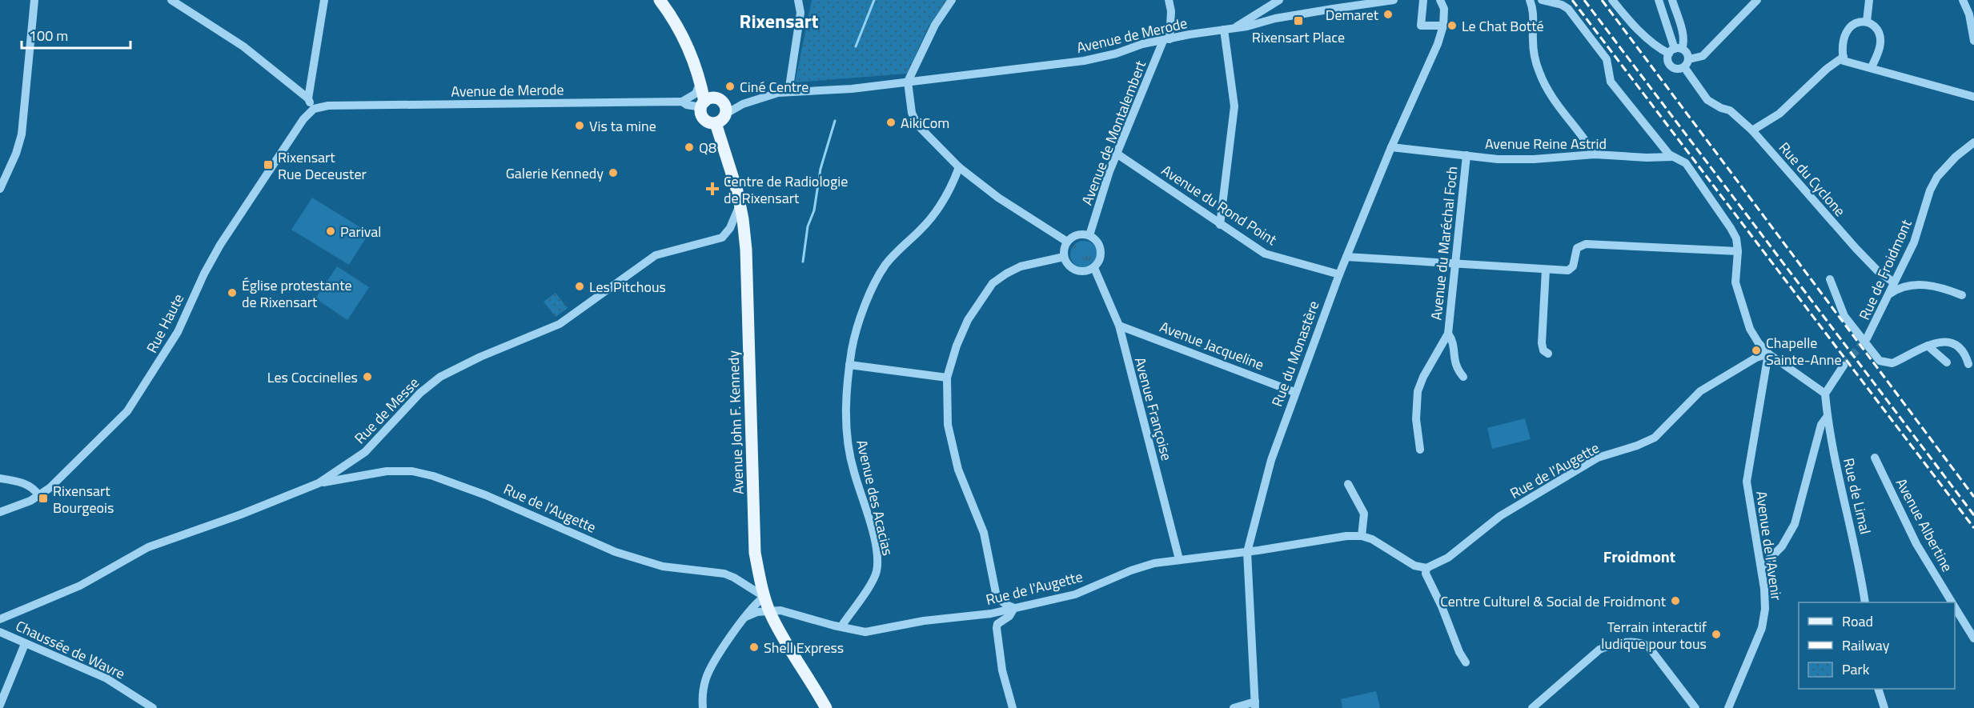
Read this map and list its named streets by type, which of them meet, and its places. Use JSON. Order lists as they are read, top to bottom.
{
  "streets": {
    "main road": ["Avenue John F. Kennedy"],
    "street": [
      "Avenue de Merode",
      "Avenue de Montalembert",
      "Avenue Reine Astrid",
      "Rue du Cyclone",
      "Avenue du Rond Point",
      "Avenue du Maréchal Foch",
      "Rue de Froidmont",
      "Rue Haute",
      "Avenue Jacqueline",
      "Rue du Monastère",
      "Avenue Françoise",
      "Rue de Messe",
      "Rue de l'Augette",
      "Rue de Limal",
      "Avenue des Acacias",
      "Avenue Albertine",
      "Avenue de l'Avenir",
      "Chaussée de Wavre"
    ]
  },
  "crossings": [
    ["Avenue de Merode", "Avenue de Montalembert"],
    ["Avenue de Merode", "Rue Haute"],
    ["Avenue de Merode", "Avenue John F. Kennedy"],
    ["Avenue de Montalembert", "Avenue du Rond Point"],
    ["Avenue de Montalembert", "Avenue Françoise"],
    ["Avenue Reine Astrid", "Avenue du Maréchal Foch"],
    ["Avenue Reine Astrid", "Rue du Monastère"],
    ["Rue du Cyclone", "Rue de Froidmont"],
    ["Avenue du Rond Point", "Rue du Monastère"],
    ["Avenue Jacqueline", "Rue du Monastère"],
    ["Avenue Jacqueline", "Avenue Françoise"],
    ["Rue du Monastère", "Rue de l'Augette"],
    ["Avenue Françoise", "Rue de l'Augette"],
    ["Rue de Messe", "Avenue John F. Kennedy"],
    ["Rue de Messe", "Rue de l'Augette"],
    ["Avenue John F. Kennedy", "Rue de l'Augette"],
    ["Rue de l'Augette", "Avenue des Acacias"],
    ["Rue de l'Augette", "Avenue de l'Avenir"]
  ],
  "districts": ["Rixensart", "Froidmont"],
  "places": {
    "other": [
      "Demaret",
      "Le Chat Botté",
      "Ciné Centre",
      "AikiCom",
      "Vis ta mine",
      "Q8",
      "Galerie Kennedy",
      "Parival",
      "Les Pitchous",
      "Église protestante de Rixensart",
      "Chapelle Sainte-Anne",
      "Les Coccinelles",
      "Centre Culturel & Social de Froidmont",
      "Terrain interactif ludique pour tous",
      "Shell Express"
    ],
    "transit": ["Rixensart Place", "Rixensart Rue Deceuster", "Rixensart Bourgeois"],
    "health": ["Centre de Radiologie de Rixensart"]
  },
  "legend": ["Road", "Railway", "Park"],
  "scale_bar": "100 m"
}
